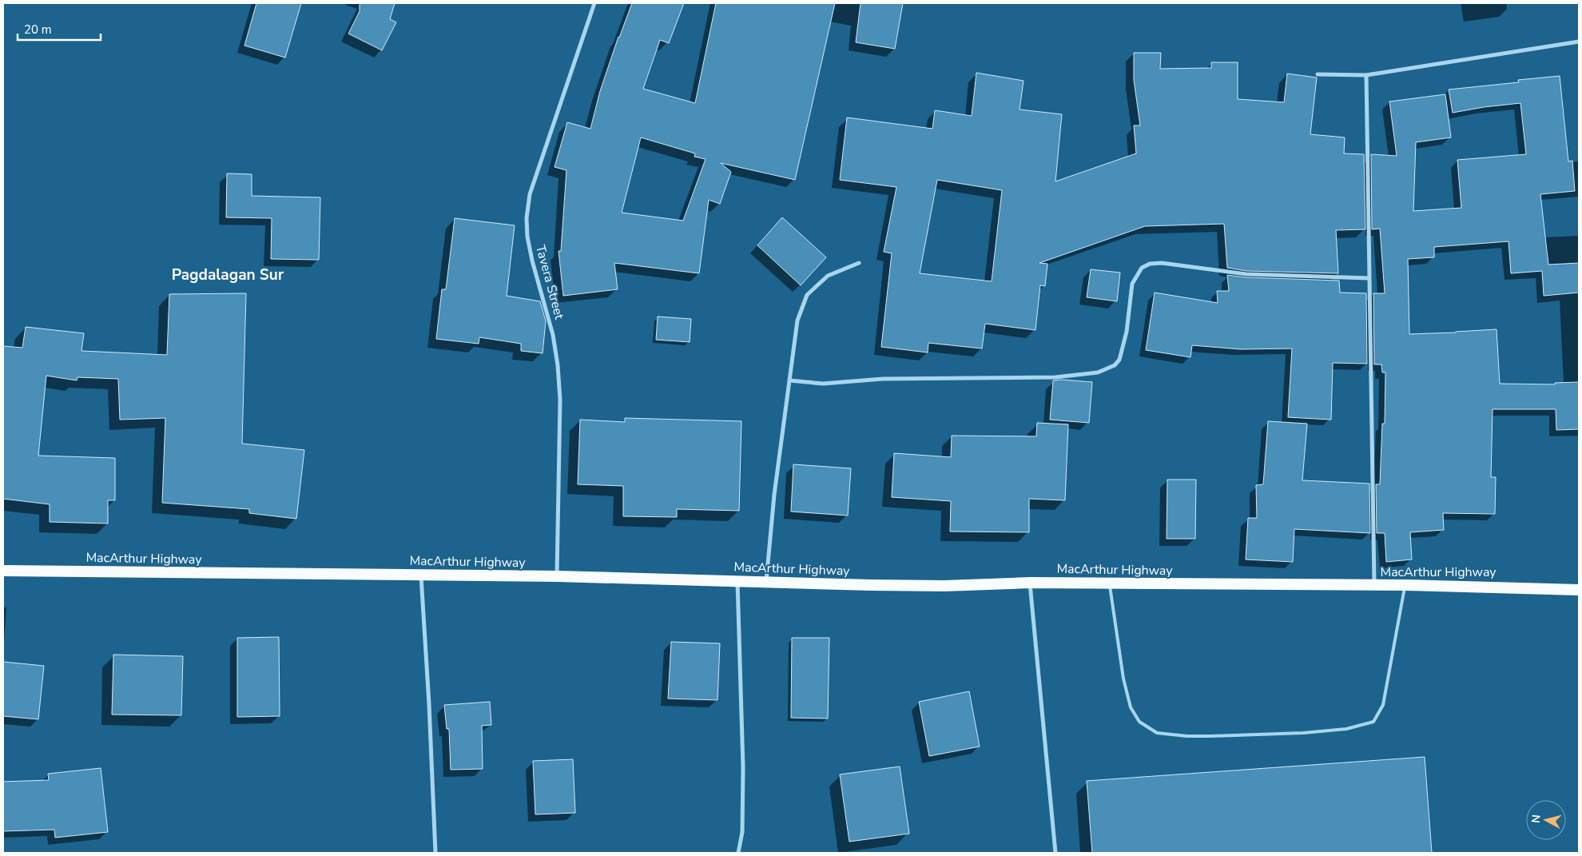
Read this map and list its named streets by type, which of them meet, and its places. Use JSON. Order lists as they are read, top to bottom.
{
  "streets": {
    "highway": ["MacArthur Highway"],
    "street": ["Tavera Street"]
  },
  "crossings": [
    ["Tavera Street", "MacArthur Highway"]
  ],
  "districts": ["Pagdalagan Sur"],
  "scale_bar": "20 m",
  "north": "left"
}
